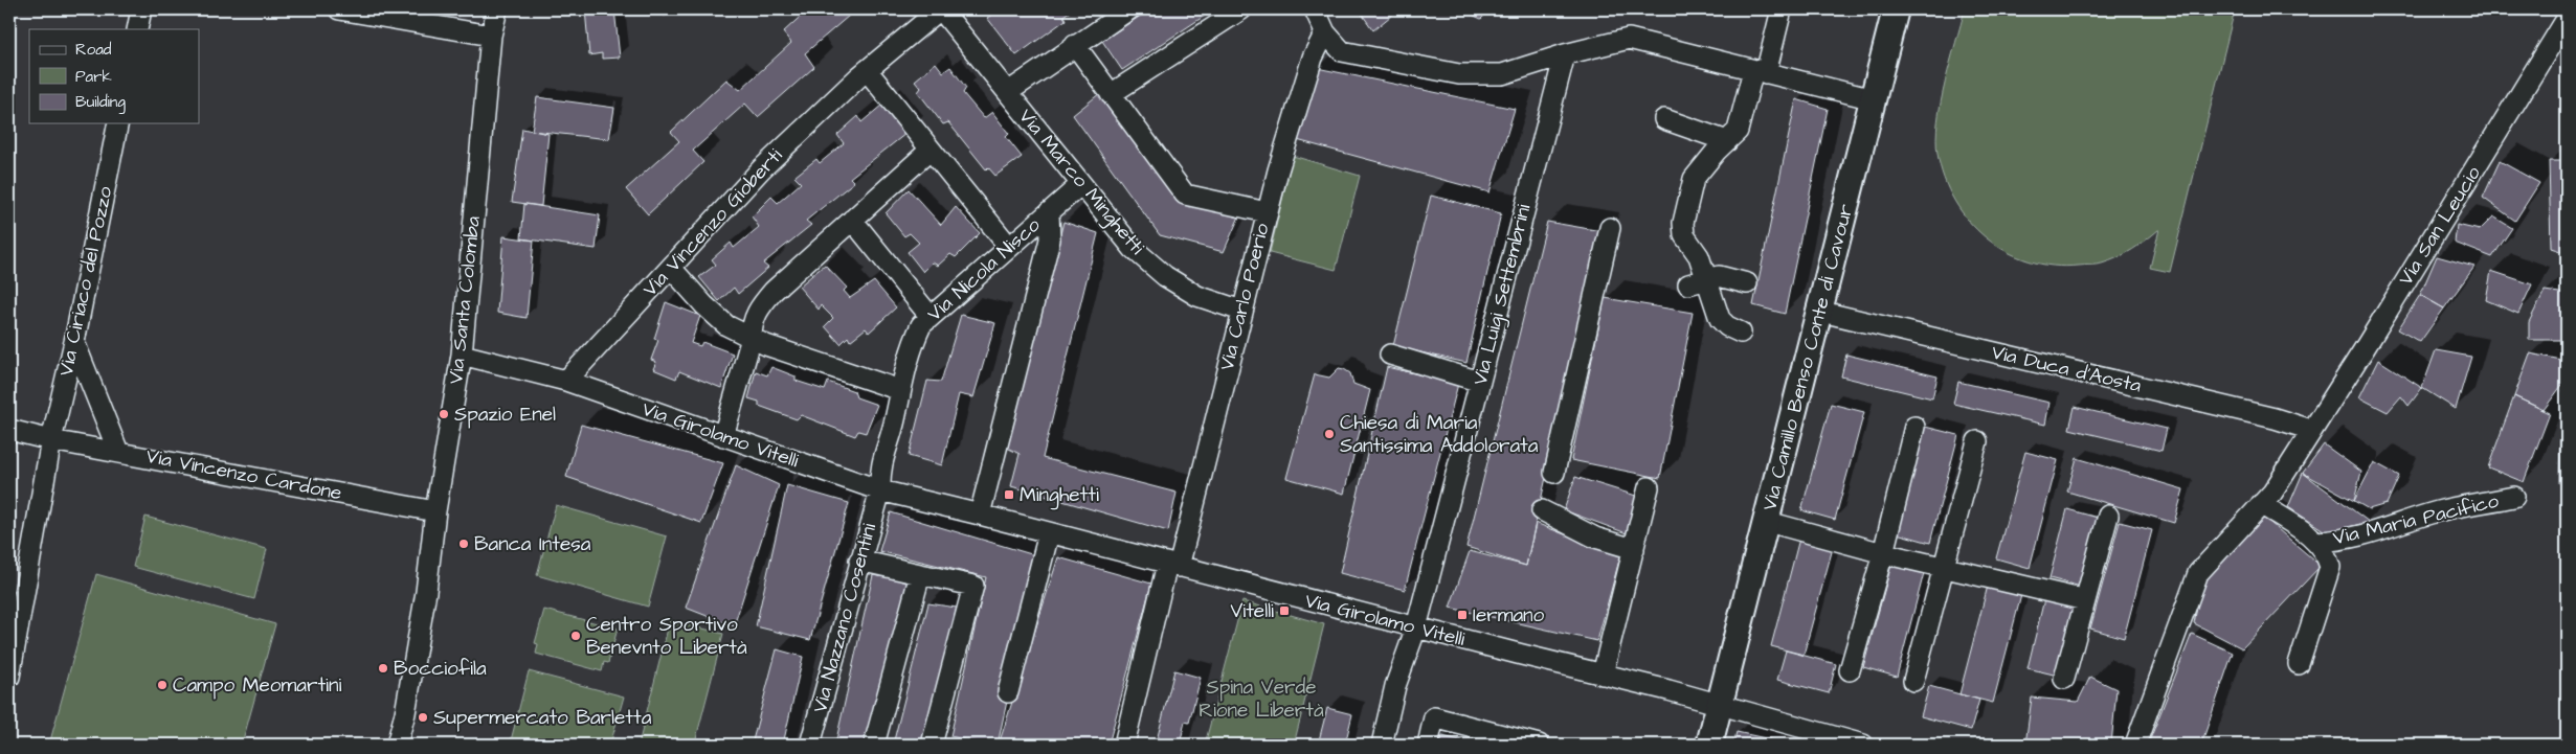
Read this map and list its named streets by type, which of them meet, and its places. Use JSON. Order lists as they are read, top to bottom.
{
  "streets": {
    "main road": ["Via Camillo Benso Conte di Cavour"],
    "street": [
      "Via Marco Minghetti",
      "Via Vincenzo Gioberti",
      "Via San Leucio",
      "Via Nicola Nisco",
      "Via Ciriaco del Pozzo",
      "Via Luigi Settembrini",
      "Via Carlo Poerio",
      "Via Santa Colomba",
      "Via Duca d'Aosta",
      "Via Girolamo Vitelli",
      "Via Vincenzo Cardone",
      "Via Maria Pacifico",
      "Via Nazzano Cosentini"
    ]
  },
  "crossings": [
    ["Via Marco Minghetti", "Via Vincenzo Gioberti"],
    ["Via Marco Minghetti", "Via Nicola Nisco"],
    ["Via Marco Minghetti", "Via Carlo Poerio"],
    ["Via Vincenzo Gioberti", "Via Girolamo Vitelli"],
    ["Via San Leucio", "Via Duca d'Aosta"],
    ["Via Nicola Nisco", "Via Girolamo Vitelli"],
    ["Via Nicola Nisco", "Via Nazzano Cosentini"],
    ["Via Ciriaco del Pozzo", "Via Vincenzo Cardone"],
    ["Via Luigi Settembrini", "Via Girolamo Vitelli"],
    ["Via Carlo Poerio", "Via Girolamo Vitelli"],
    ["Via Santa Colomba", "Via Girolamo Vitelli"],
    ["Via Santa Colomba", "Via Vincenzo Cardone"],
    ["Via Camillo Benso Conte di Cavour", "Via Duca d'Aosta"],
    ["Via Camillo Benso Conte di Cavour", "Via Girolamo Vitelli"],
    ["Via Girolamo Vitelli", "Via Nazzano Cosentini"]
  ],
  "parks": ["Spina Verde Rione Libertà"],
  "places": {
    "other": [
      "Spazio Enel",
      "Chiesa di Maria Santissima Addolorata",
      "Banca Intesa",
      "Centro Sportivo Benevnto Libertà",
      "Bocciofila",
      "Campo Meomartini",
      "Supermercato Barletta"
    ],
    "transit": ["Minghetti", "Vitelli", "Iermano"]
  },
  "legend": ["Road", "Park", "Building"]
}
